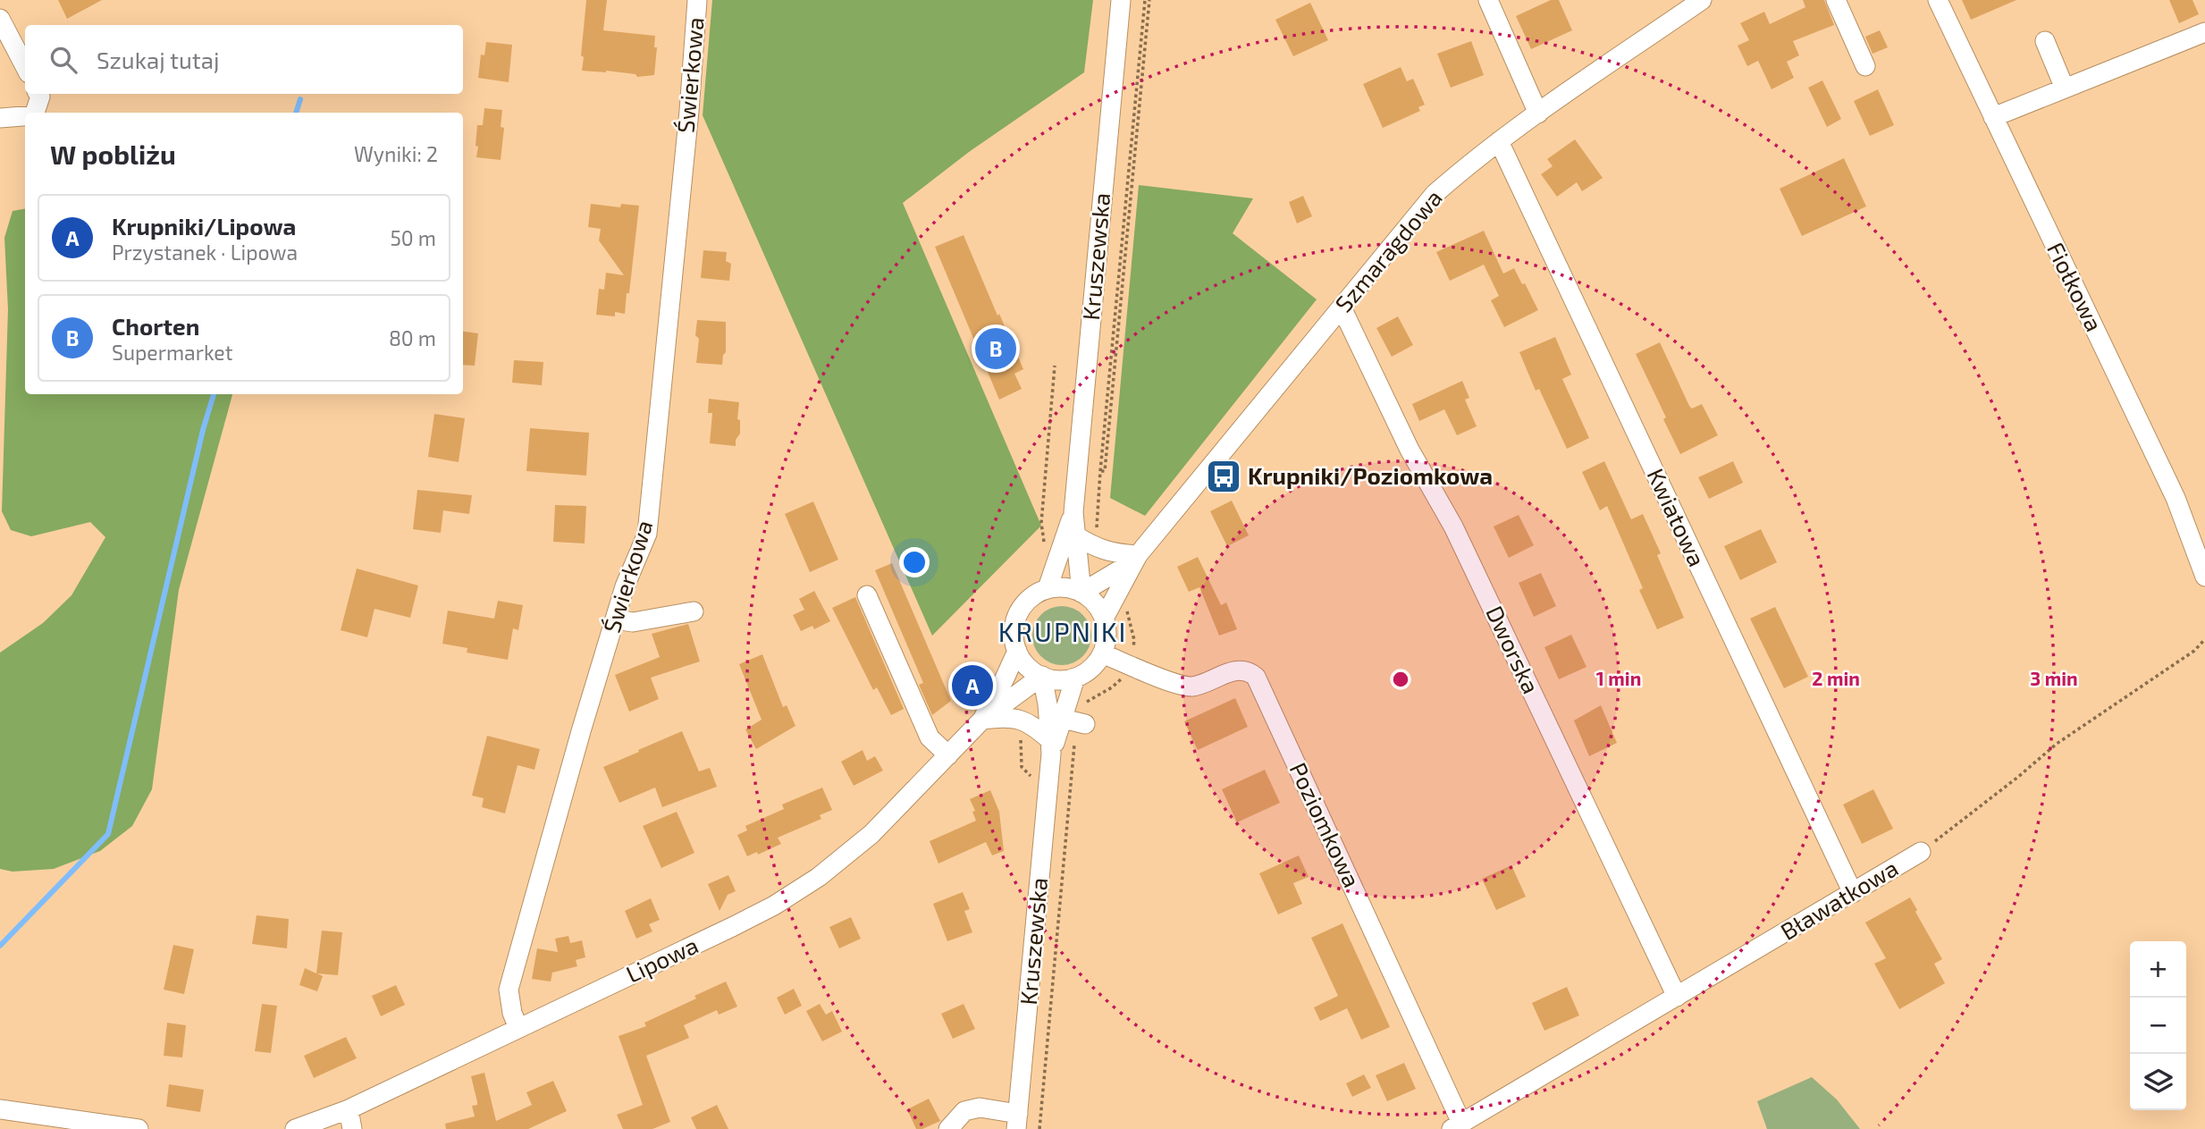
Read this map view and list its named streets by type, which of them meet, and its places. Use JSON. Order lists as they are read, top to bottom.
{
  "streets": {
    "street": [
      "Świerkowa",
      "Szmaragdowa",
      "Kruszewska",
      "Fiołkowa",
      "Kwiatowa",
      "Dworska",
      "Poziomkowa",
      "Bławatkowa",
      "Lipowa"
    ]
  },
  "crossings": [
    ["Świerkowa", "Lipowa"],
    ["Szmaragdowa", "Kruszewska"],
    ["Szmaragdowa", "Kwiatowa"],
    ["Szmaragdowa", "Dworska"],
    ["Szmaragdowa", "Poziomkowa"],
    ["Szmaragdowa", "Lipowa"],
    ["Kruszewska", "Poziomkowa"],
    ["Kruszewska", "Lipowa"],
    ["Kwiatowa", "Bławatkowa"],
    ["Dworska", "Bławatkowa"],
    ["Poziomkowa", "Bławatkowa"],
    ["Poziomkowa", "Lipowa"]
  ],
  "districts": ["KRUPNIKI"],
  "places": {
    "bus stop": ["Krupniki/Poziomkowa"]
  },
  "page": {
    "search": "Szukaj tutaj",
    "heading": ["W pobliżu", "Wyniki: 2"],
    "list": [
      {
        "mark": "A",
        "name": "Krupniki/Lipowa",
        "note": "Przystanek · Lipowa",
        "value": "50 m"
      },
      {
        "mark": "B",
        "name": "Chorten",
        "note": "Supermarket",
        "value": "80 m"
      }
    ],
    "pins": ["B", "A"],
    "map_buttons": ["+", "−"]
  },
  "rings": ["1 min", "2 min", "3 min"]
}
